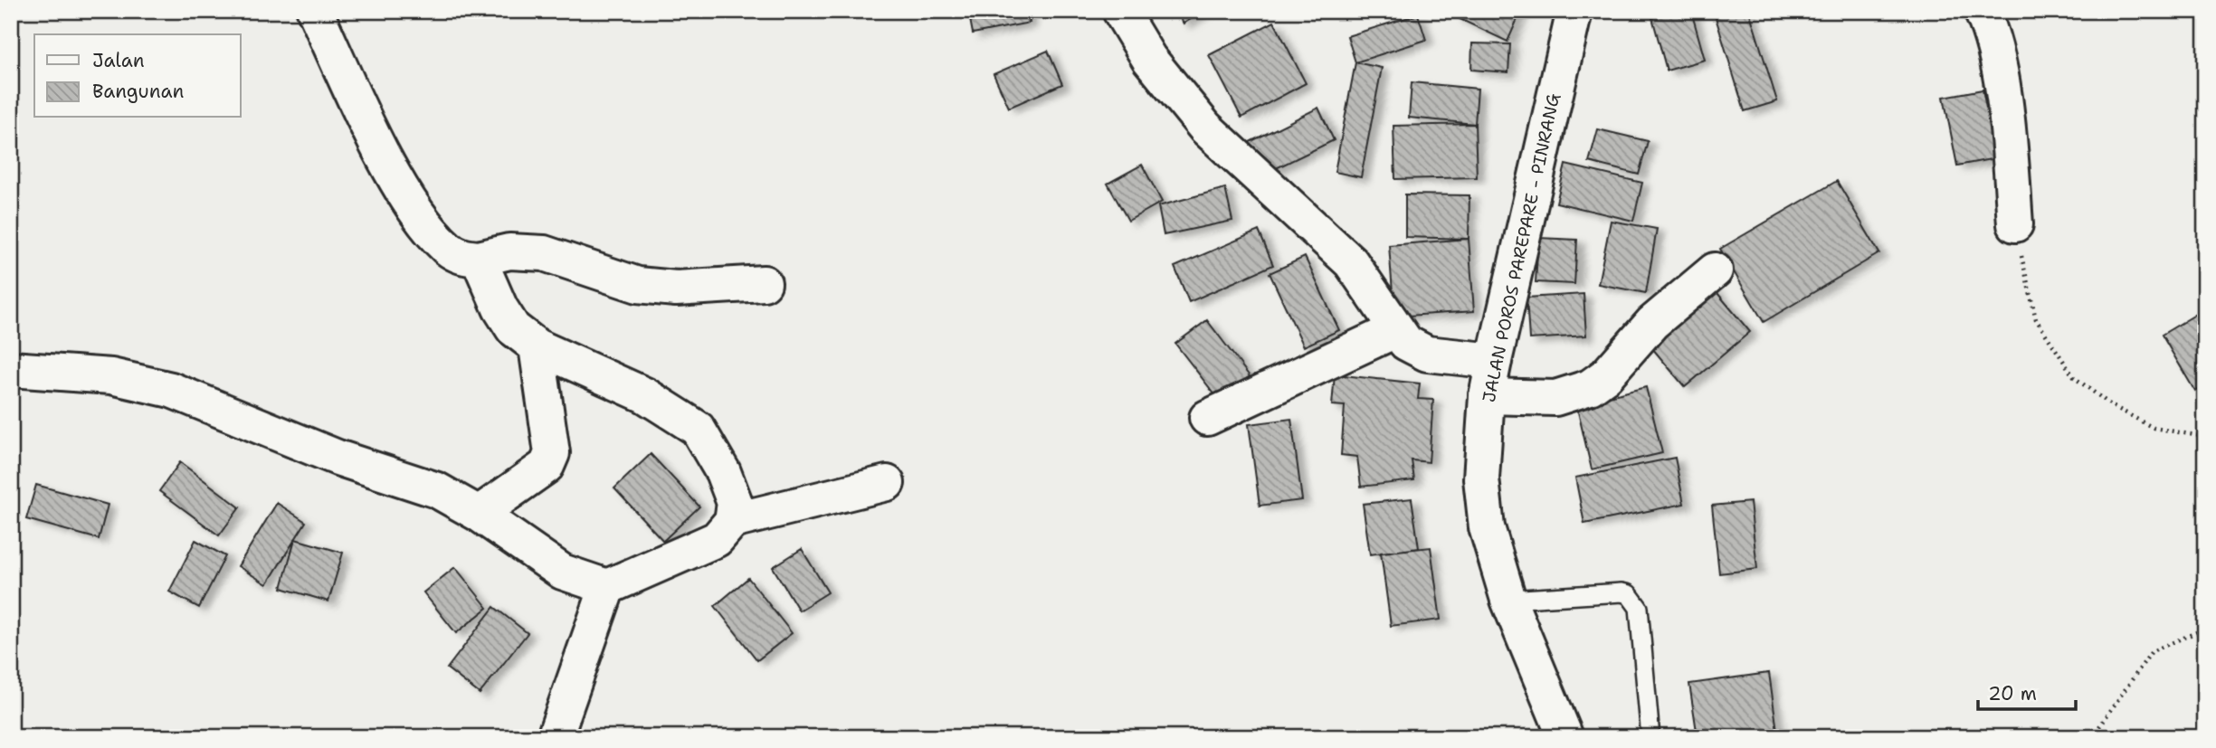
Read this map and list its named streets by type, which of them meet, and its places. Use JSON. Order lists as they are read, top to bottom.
{
  "streets": {
    "main road": ["JALAN POROS PAREPARE - PINRANG"]
  },
  "legend": ["Jalan", "Bangunan"],
  "scale_bar": "20 m"
}
